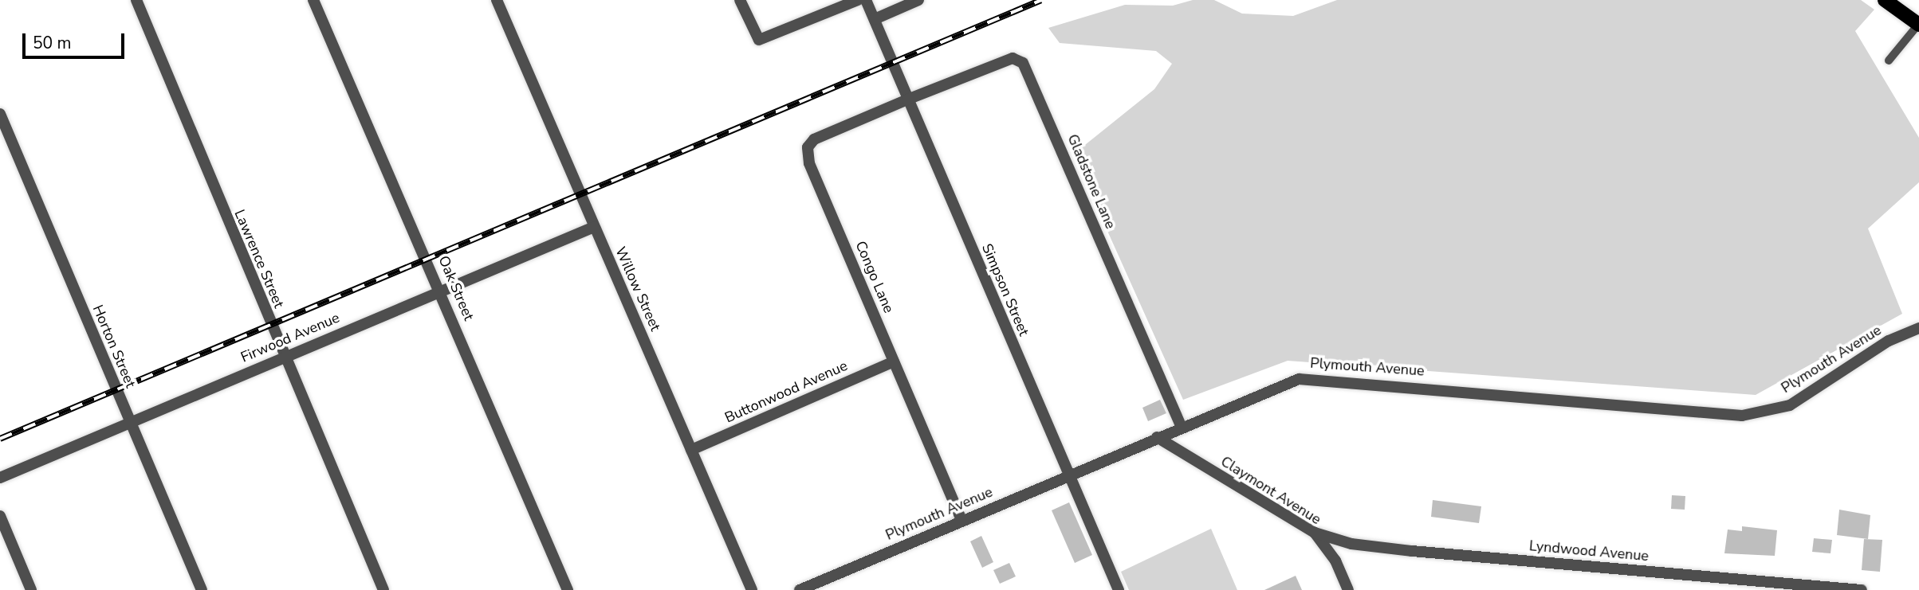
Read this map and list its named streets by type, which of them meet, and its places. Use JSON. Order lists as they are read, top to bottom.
{
  "streets": {
    "street": [
      "Gladstone Lane",
      "Lawrence Street",
      "Congo Lane",
      "Oak Street",
      "Willow Street",
      "Simpson Street",
      "Firwood Avenue",
      "Horton Street",
      "Plymouth Avenue",
      "Buttonwood Avenue",
      "Claymont Avenue",
      "Lyndwood Avenue"
    ]
  },
  "crossings": [
    ["Gladstone Lane", "Congo Lane"],
    ["Gladstone Lane", "Simpson Street"],
    ["Gladstone Lane", "Plymouth Avenue"],
    ["Lawrence Street", "Firwood Avenue"],
    ["Congo Lane", "Simpson Street"],
    ["Congo Lane", "Plymouth Avenue"],
    ["Congo Lane", "Buttonwood Avenue"],
    ["Oak Street", "Firwood Avenue"],
    ["Willow Street", "Firwood Avenue"],
    ["Willow Street", "Buttonwood Avenue"],
    ["Simpson Street", "Plymouth Avenue"],
    ["Firwood Avenue", "Horton Street"],
    ["Plymouth Avenue", "Claymont Avenue"],
    ["Claymont Avenue", "Lyndwood Avenue"]
  ],
  "scale_bar": "50 m"
}
